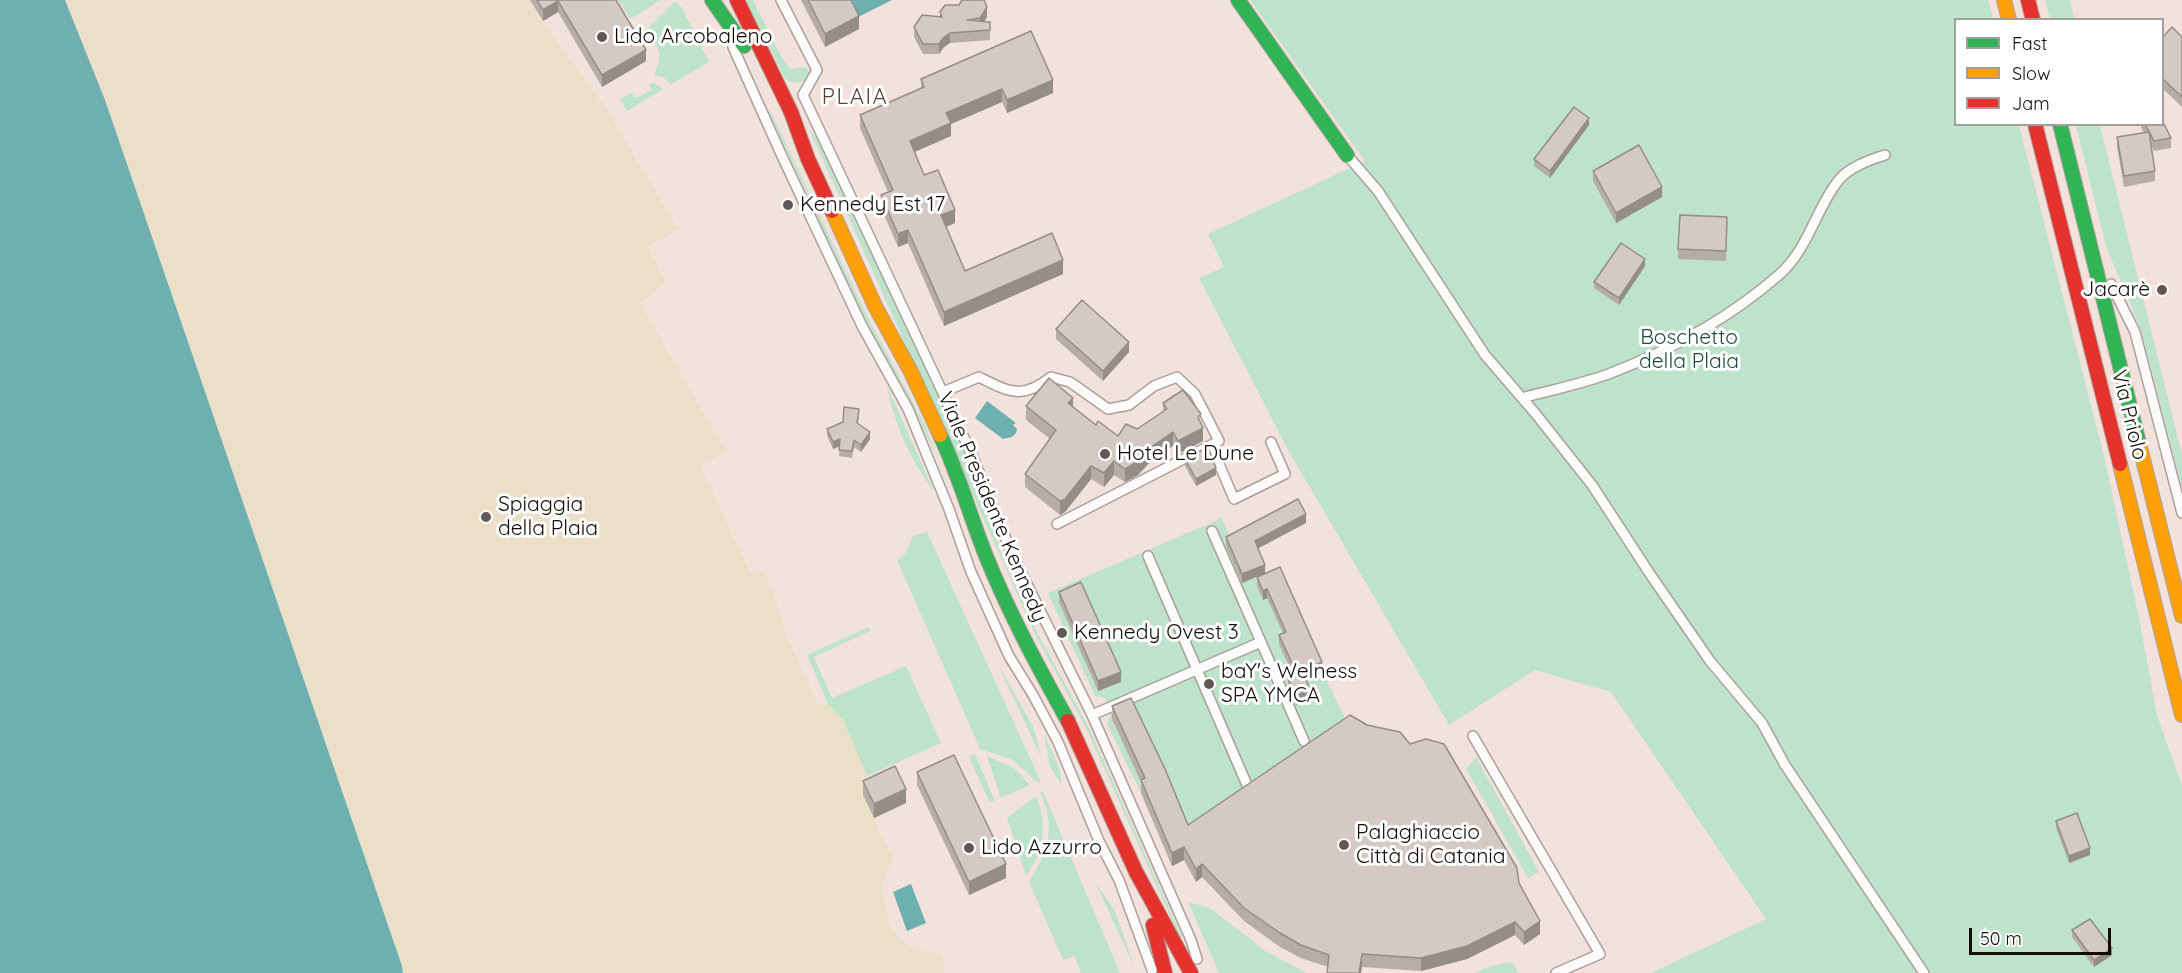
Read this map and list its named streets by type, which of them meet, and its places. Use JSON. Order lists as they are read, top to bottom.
{
  "streets": {
    "main road": ["Via Priolo", "Viale Presidente Kennedy"]
  },
  "districts": ["PLAIA"],
  "parks": ["Boschetto della Plaia"],
  "places": [
    "Lido Arcobaleno",
    "Kennedy Est 17",
    "Jacarè",
    "Hotel Le Dune",
    "Spiaggia della Plaia",
    "Kennedy Ovest 3",
    "baY's Welness SPA YMCA",
    "Palaghiaccio Città di Catania",
    "Lido Azzurro"
  ],
  "legend": ["Fast", "Slow", "Jam"],
  "scale_bar": "50 m"
}
